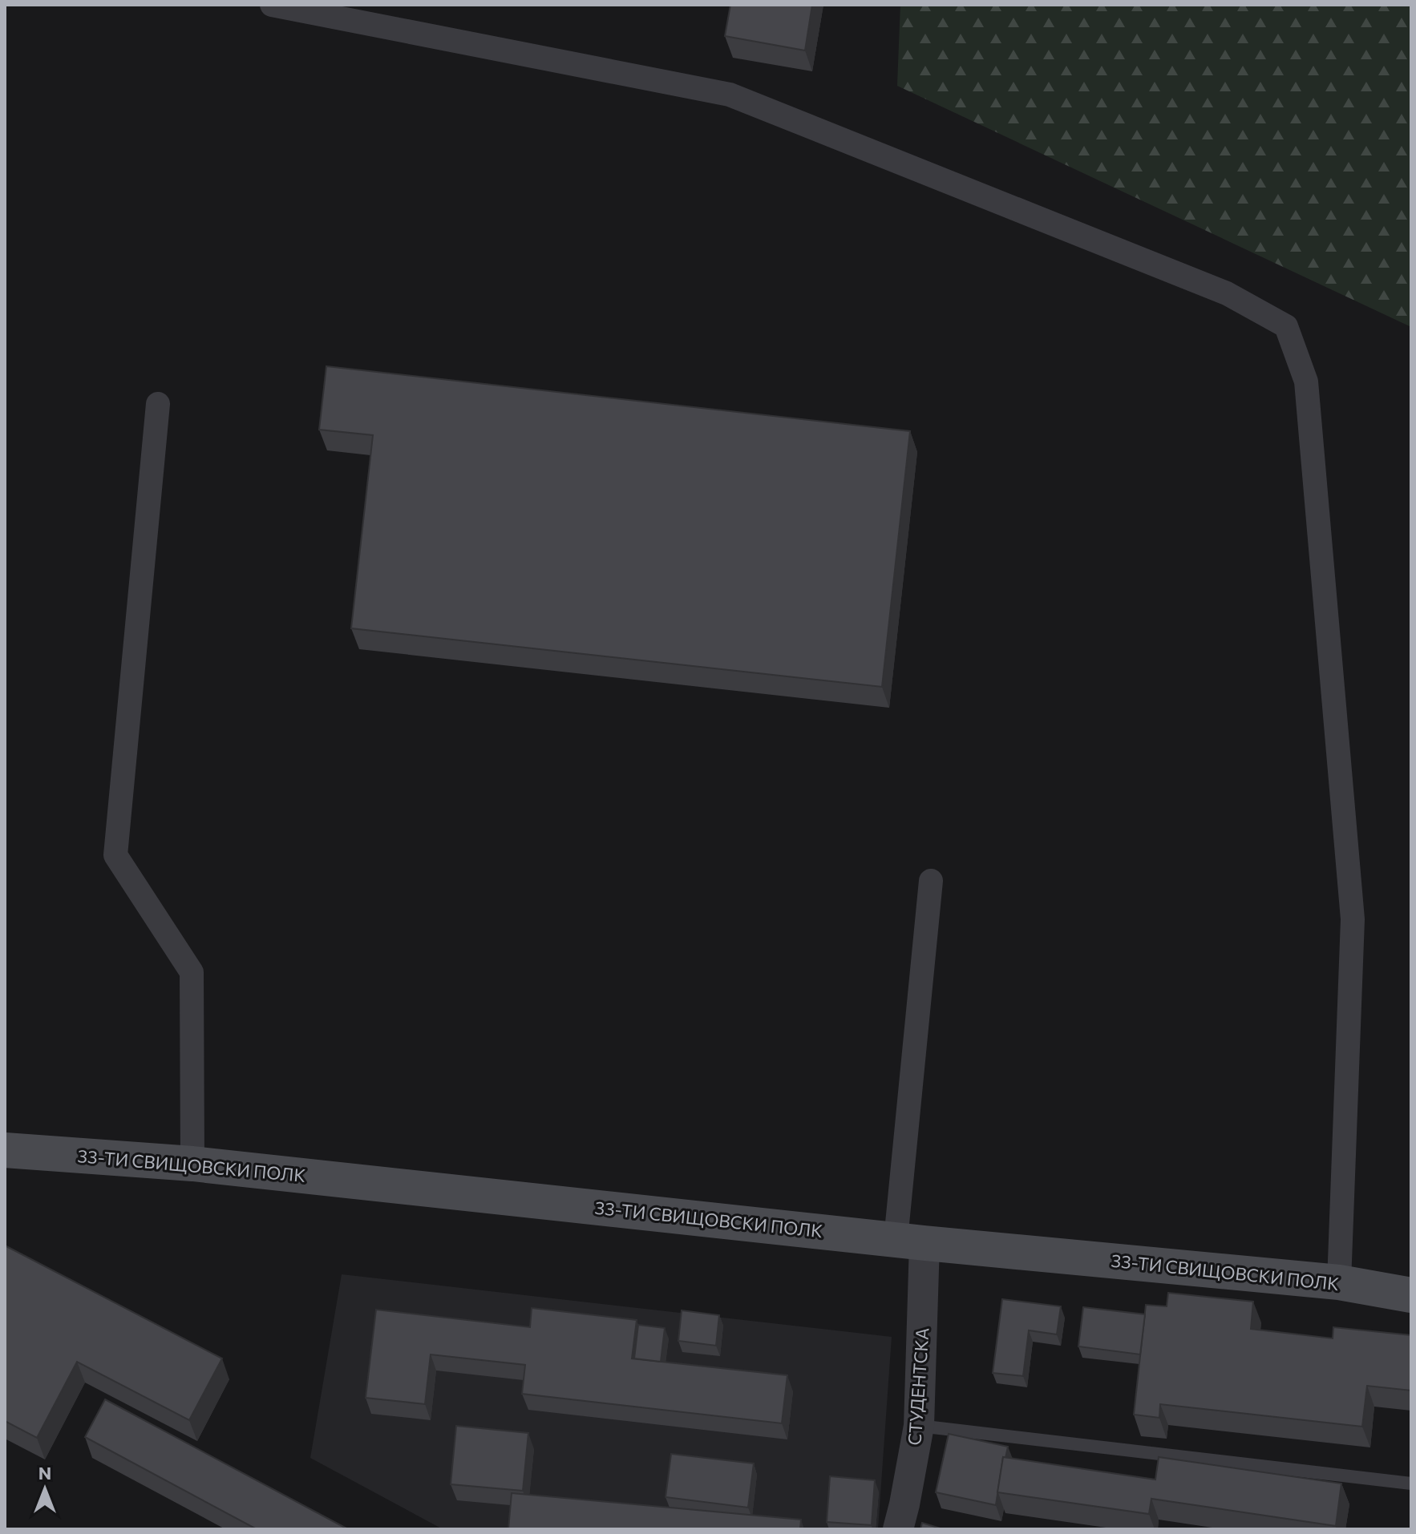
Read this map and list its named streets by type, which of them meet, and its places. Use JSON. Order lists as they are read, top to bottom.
{
  "streets": {
    "main road": ["33-ТИ СВИЩОВСКИ ПОЛК"],
    "street": ["СТУДЕНТСКА"]
  },
  "crossings": [
    ["33-ТИ СВИЩОВСКИ ПОЛК", "СТУДЕНТСКА"]
  ],
  "north": "top"
}
